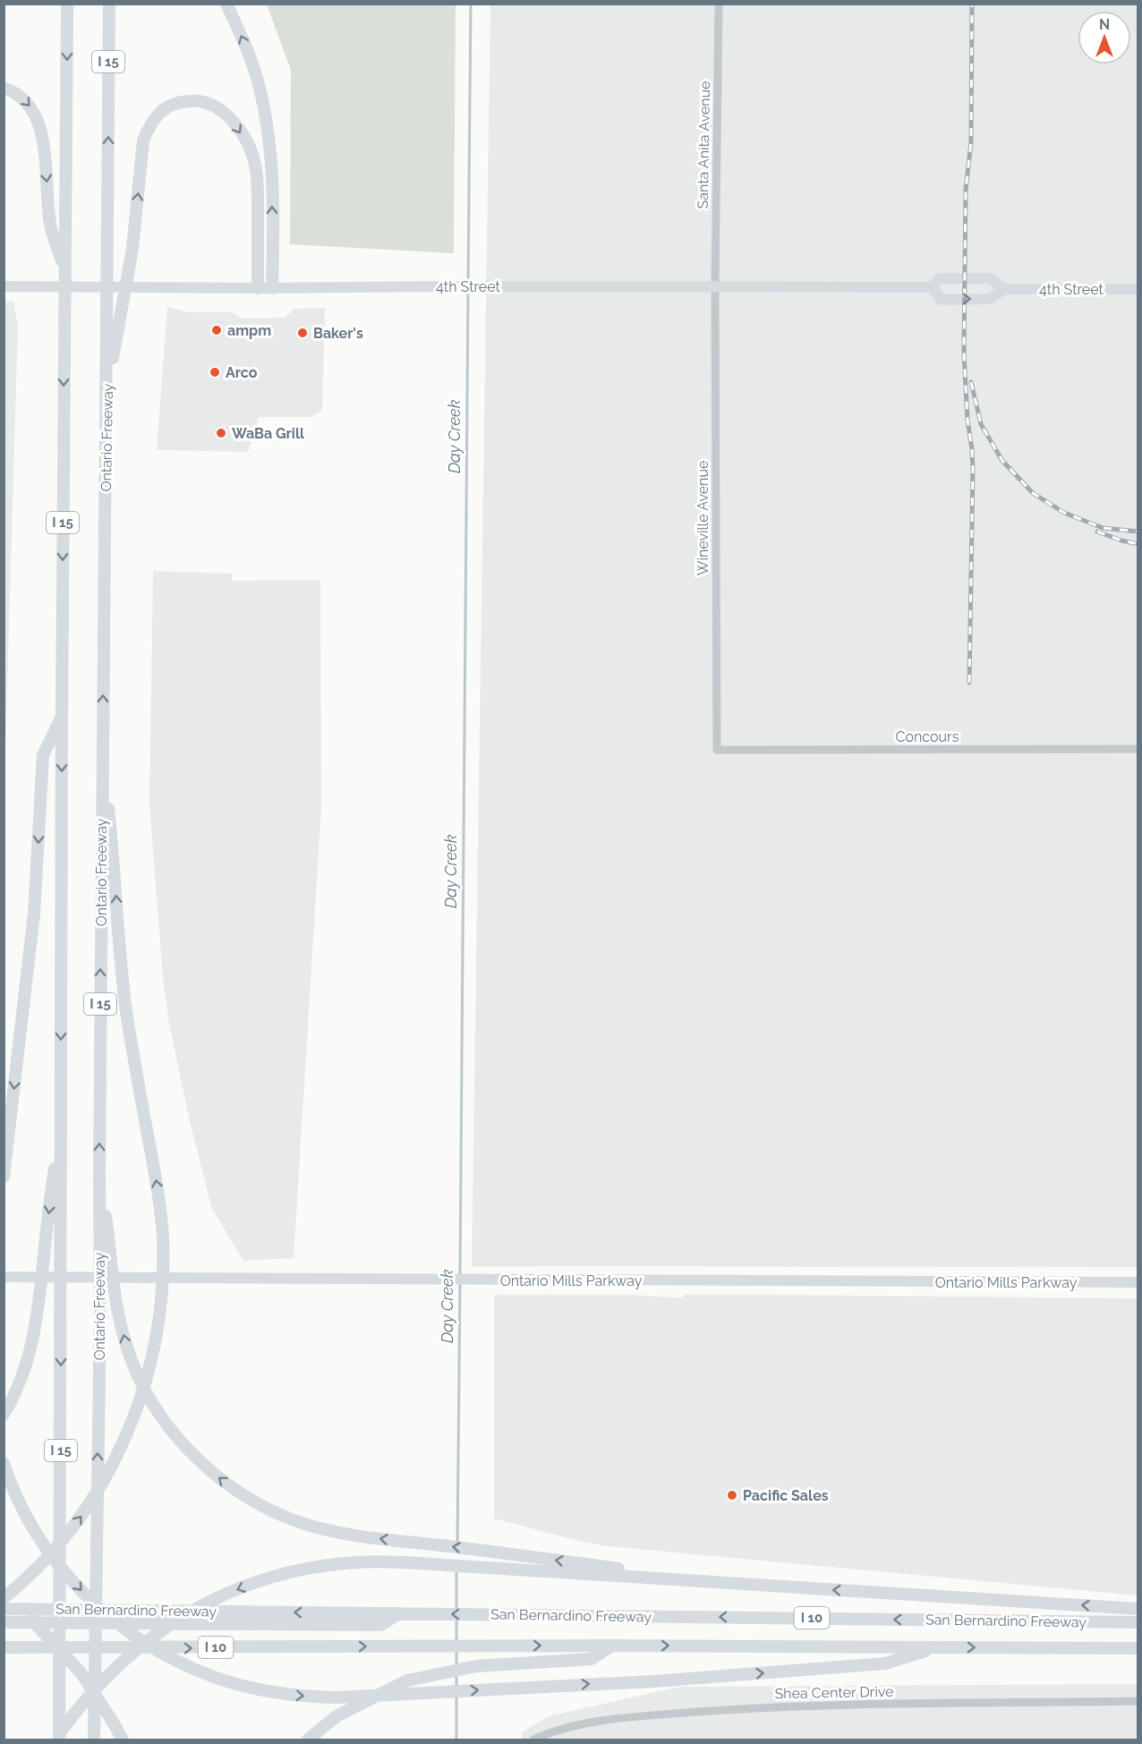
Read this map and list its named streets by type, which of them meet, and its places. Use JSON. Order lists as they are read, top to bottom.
{
  "streets": {
    "highway": [
      "I 15",
      "Ontario Freeway",
      "San Bernardino Freeway",
      "I 10"
    ],
    "main road": ["4th Street", "Ontario Mills Parkway"],
    "street": [
      "Santa Anita Avenue",
      "Wineville Avenue",
      "Concours",
      "Shea Center Drive"
    ]
  },
  "crossings": [
    ["Santa Anita Avenue", "4th Street"],
    ["Santa Anita Avenue", "Wineville Avenue"],
    ["4th Street", "Wineville Avenue"],
    ["Wineville Avenue", "Concours"]
  ],
  "water": ["Day Creek"],
  "places": [
    "ampm",
    "Baker's",
    "Arco",
    "WaBa Grill",
    "Pacific Sales"
  ],
  "north": "top"
}
